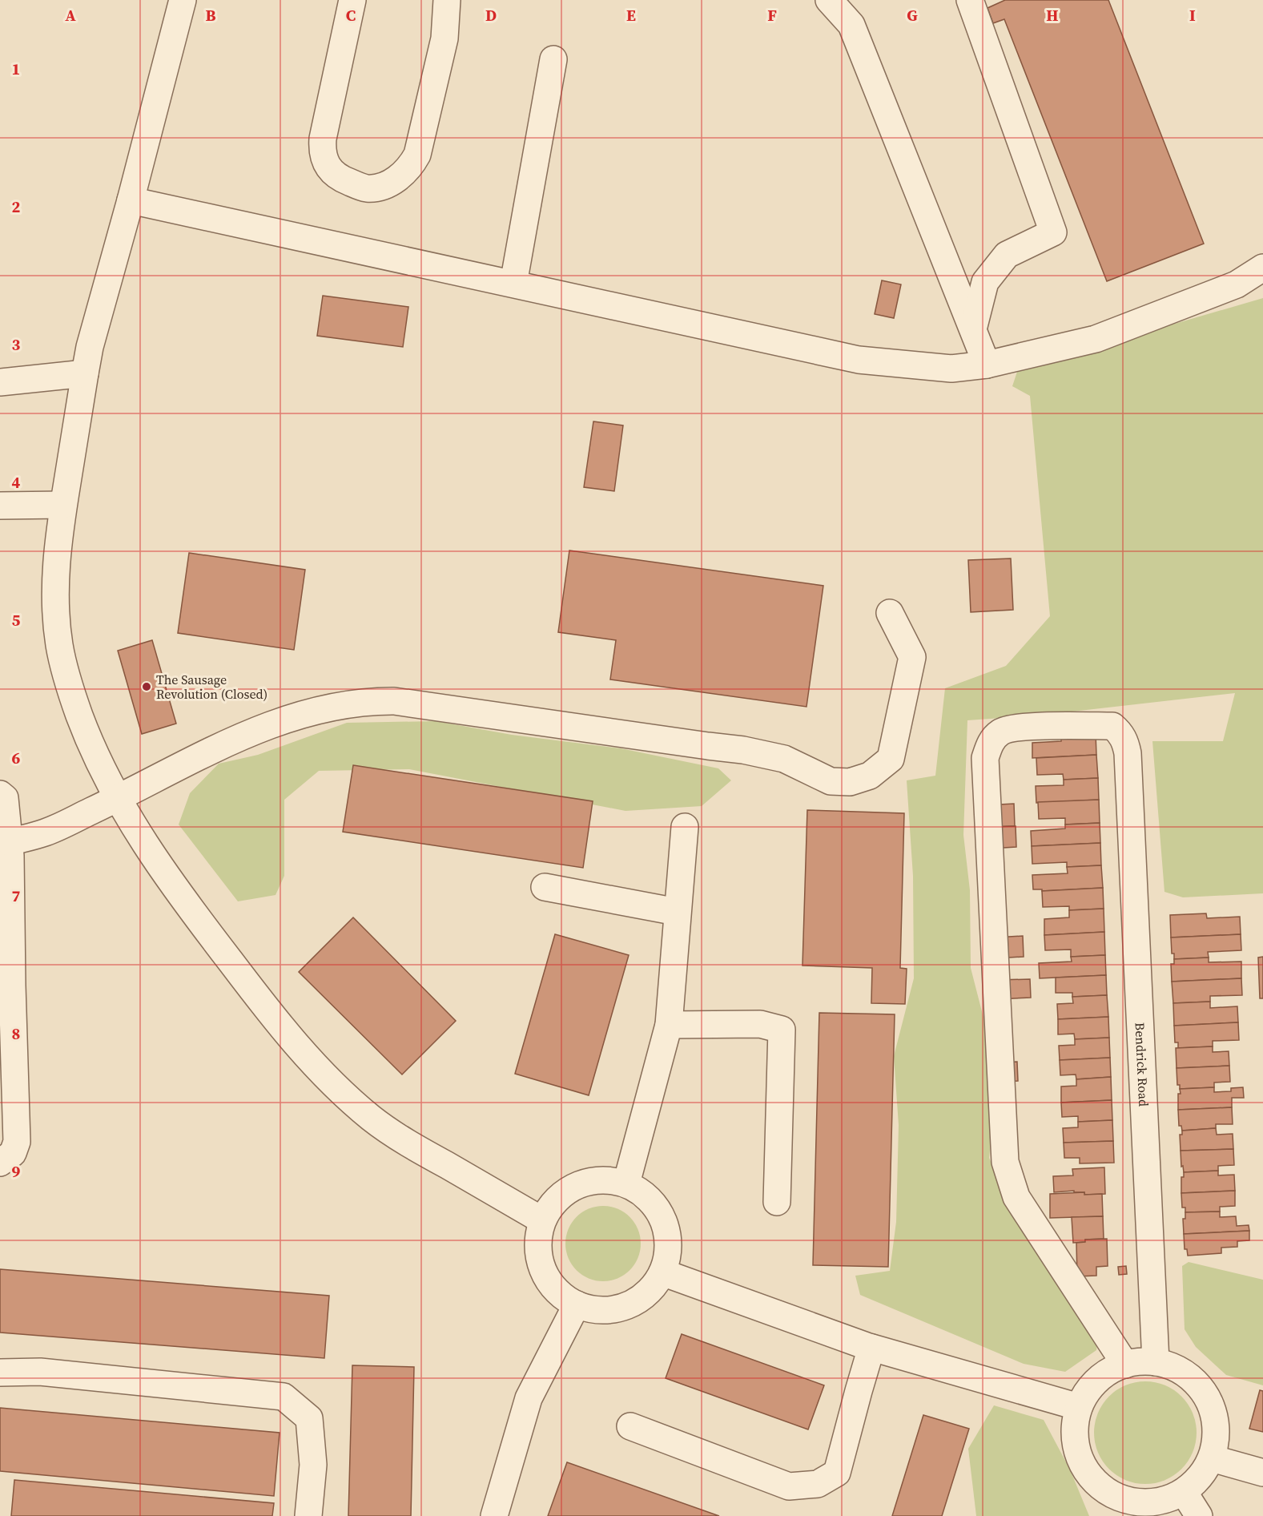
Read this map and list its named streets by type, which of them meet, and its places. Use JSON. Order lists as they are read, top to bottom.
{
  "streets": {
    "street": ["Bendrick Road"]
  },
  "places": ["The Sausage Revolution (Closed)"],
  "grid": {
    "columns": [
      "A",
      "B",
      "C",
      "D",
      "E",
      "F",
      "G",
      "H",
      "I"
    ],
    "rows": [
      "1",
      "2",
      "3",
      "4",
      "5",
      "6",
      "7",
      "8",
      "9"
    ]
  }
}
